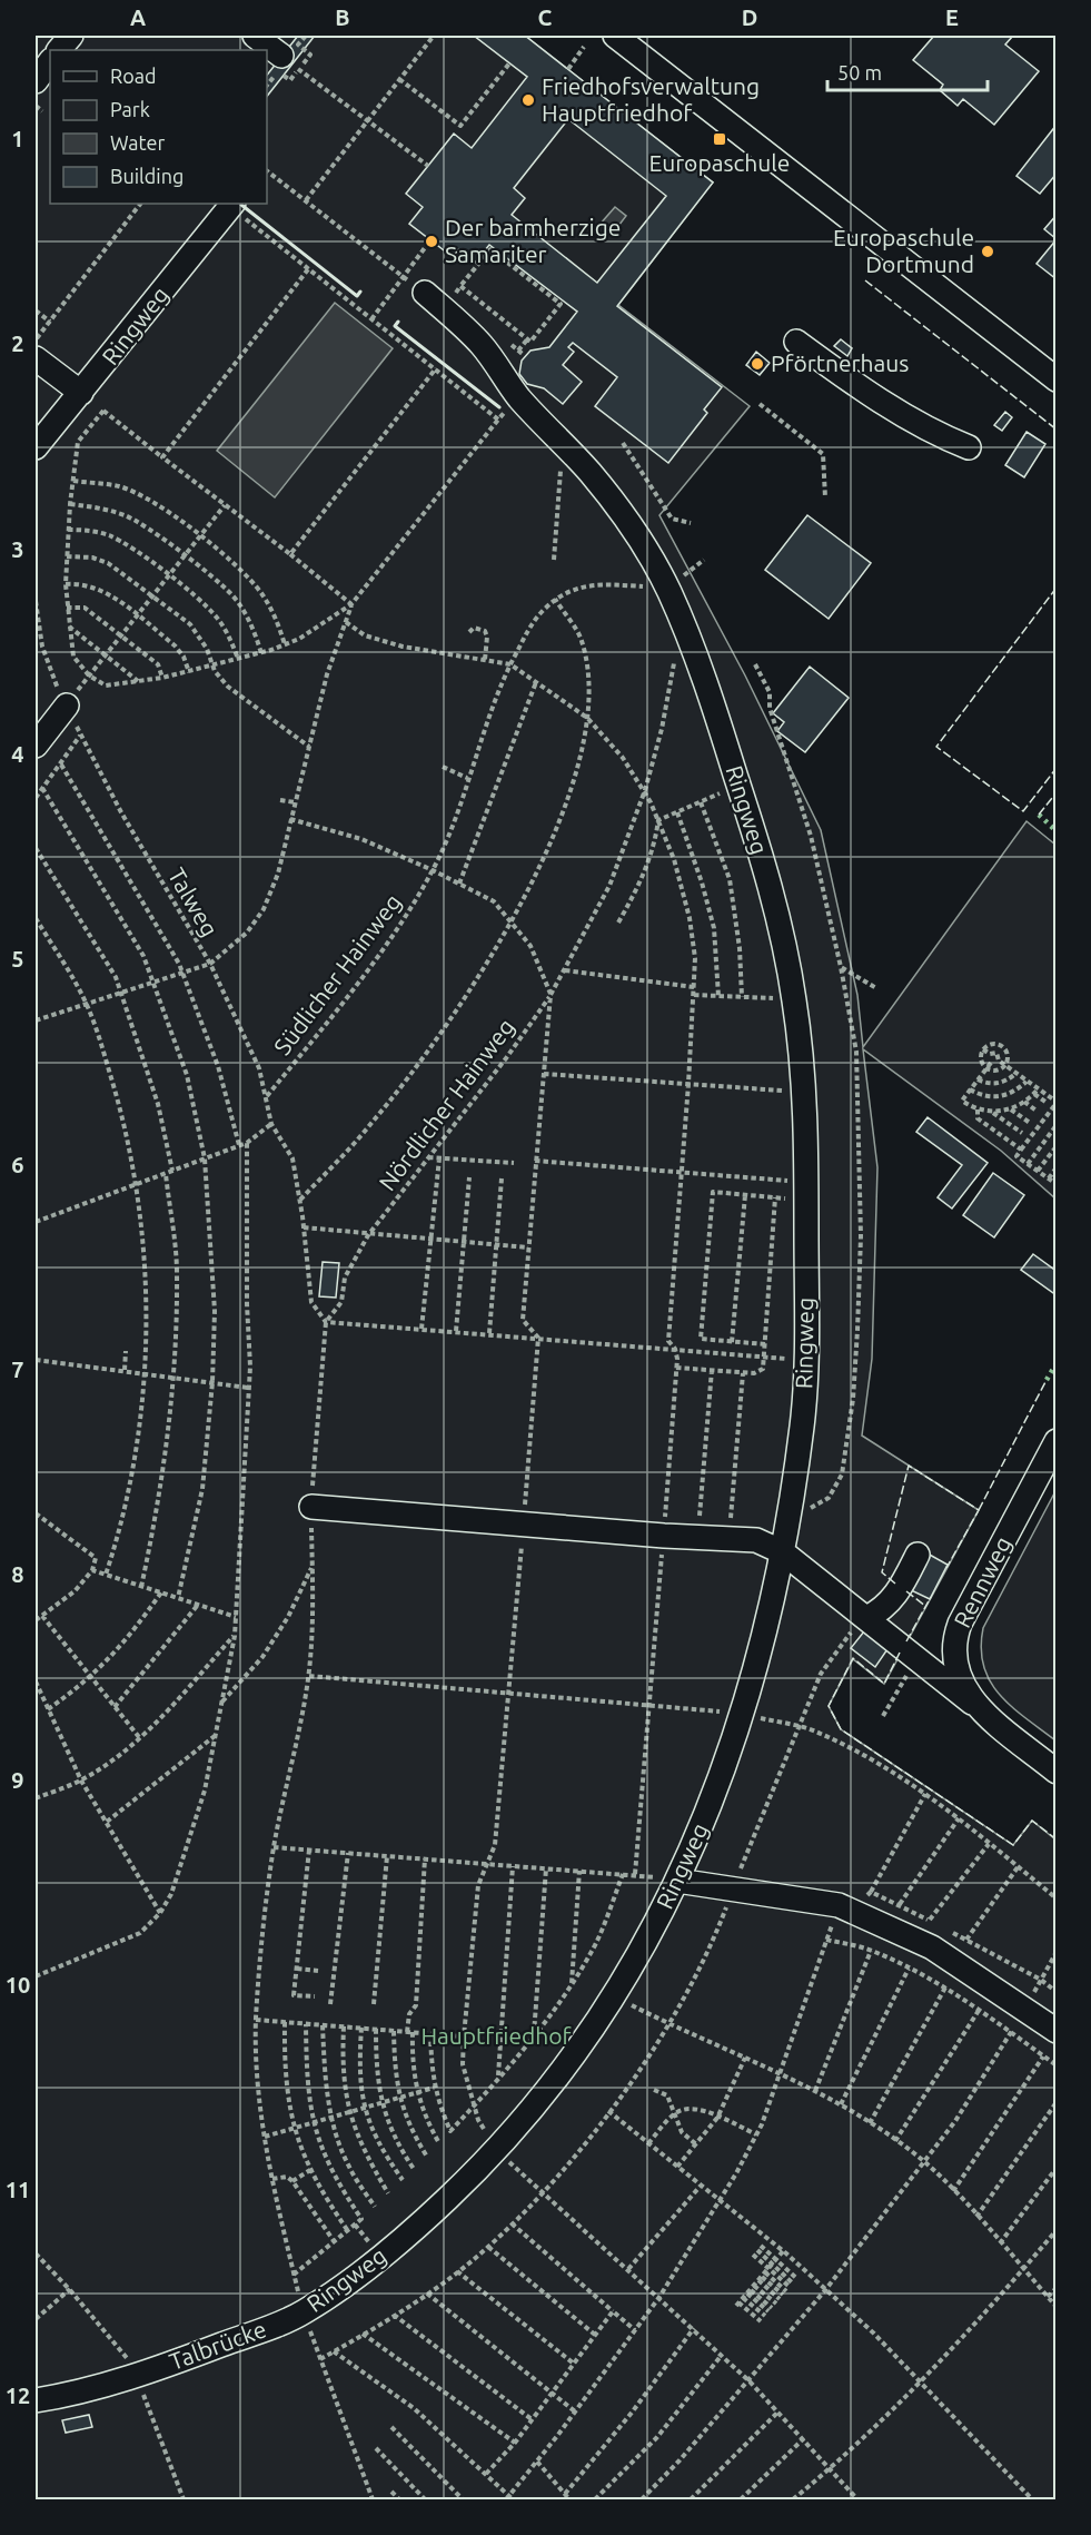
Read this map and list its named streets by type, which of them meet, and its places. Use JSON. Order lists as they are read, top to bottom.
{
  "streets": {
    "street": ["Ringweg", "Rennweg", "Talbrücke"],
    "path": ["Talweg", "Südlicher Hainweg", "Nördlicher Hainweg"]
  },
  "crossings": [
    ["Ringweg", "Nördlicher Hainweg"],
    ["Ringweg", "Talbrücke"],
    ["Talweg", "Südlicher Hainweg"]
  ],
  "parks": ["Hauptfriedhof"],
  "places": {
    "other": [
      "Friedhofsverwaltung Hauptfriedhof",
      "Der barmherzige Samariter",
      "Europaschule Dortmund",
      "Pförtnerhaus"
    ],
    "transit": ["Europaschule"]
  },
  "legend": [
    "Road",
    "Park",
    "Water",
    "Building"
  ],
  "scale_bar": "50 m",
  "grid": {
    "columns": [
      "A",
      "B",
      "C",
      "D",
      "E"
    ],
    "rows": [
      "1",
      "2",
      "3",
      "4",
      "5",
      "6",
      "7",
      "8",
      "9",
      "10",
      "11",
      "12"
    ]
  }
}
